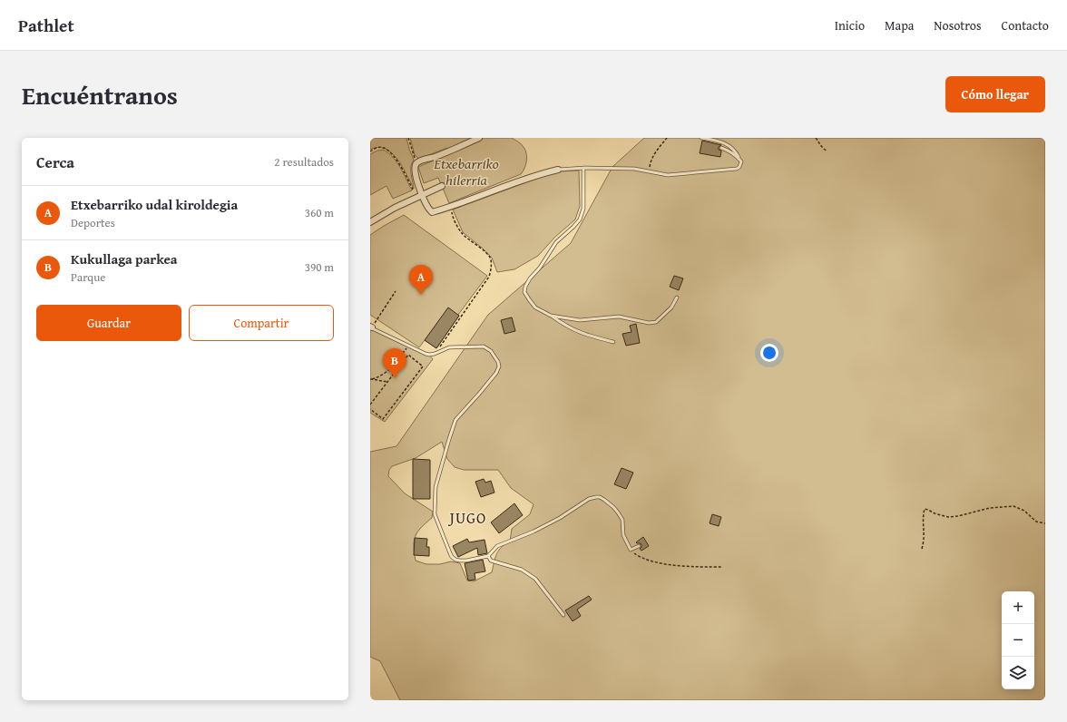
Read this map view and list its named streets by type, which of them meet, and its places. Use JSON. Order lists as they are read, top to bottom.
{
  "districts": ["JUGO"],
  "parks": ["Etxebarriko hilerria"],
  "page": {
    "header": "Pathlet",
    "nav": [
      "Inicio",
      "Mapa",
      "Nosotros",
      "Contacto"
    ],
    "title": "Encuéntranos",
    "buttons": [
      "Cómo llegar",
      ["Guardar", "Compartir"]
    ],
    "heading": ["Cerca", "2 resultados"],
    "list": [
      {
        "mark": "A",
        "name": "Etxebarriko udal kiroldegia",
        "note": "Deportes",
        "value": "360 m"
      },
      {
        "mark": "B",
        "name": "Kukullaga parkea",
        "note": "Parque",
        "value": "390 m"
      }
    ],
    "pins": ["A", "B"],
    "map_buttons": ["+", "−"]
  }
}
